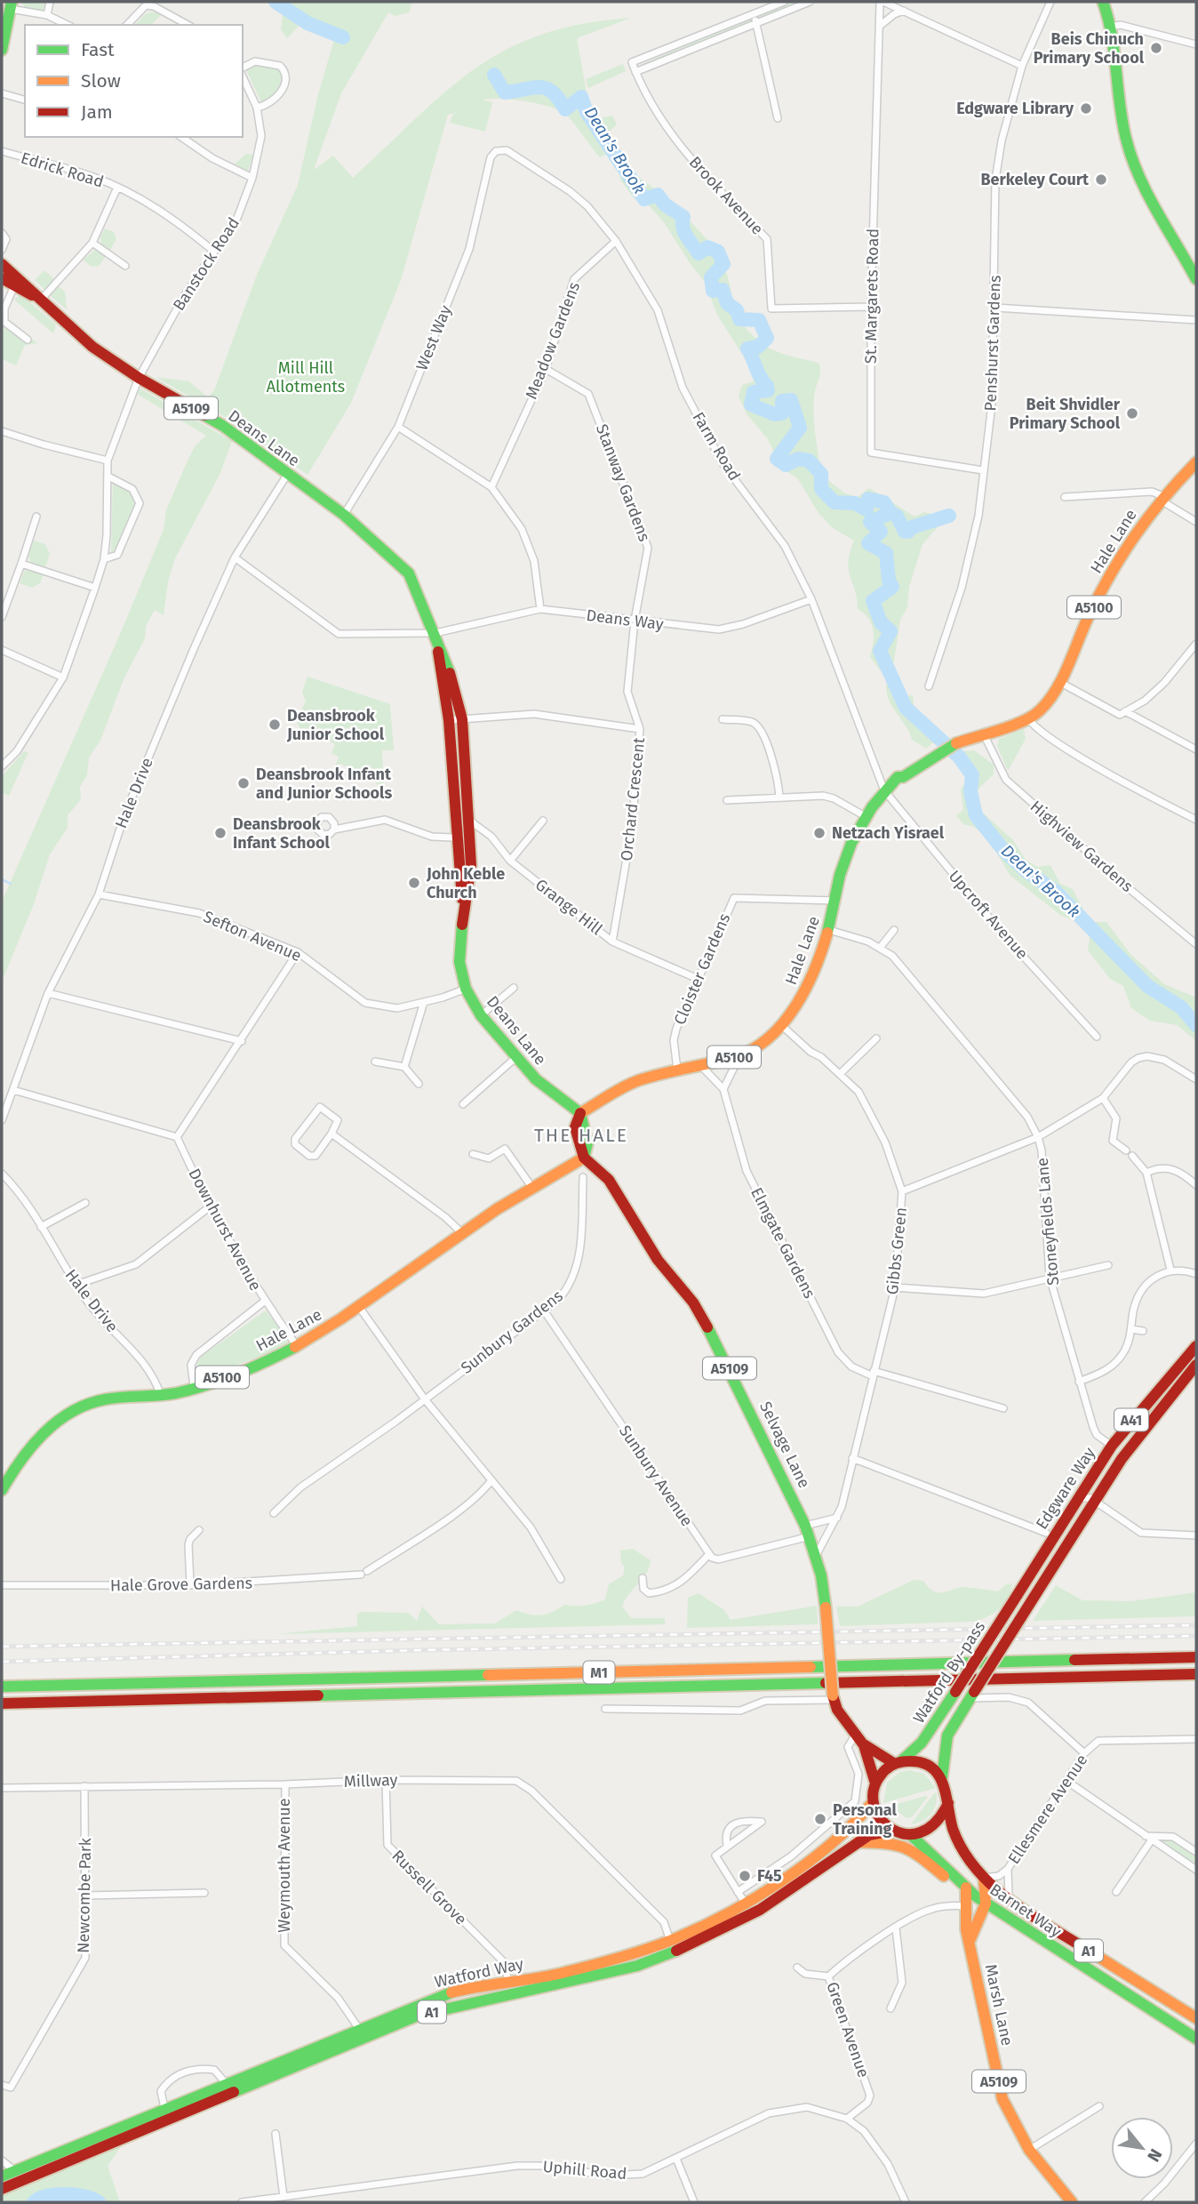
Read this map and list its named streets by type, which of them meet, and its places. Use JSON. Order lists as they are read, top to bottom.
{
  "streets": {
    "main road": [
      "A5109",
      "Deans Lane",
      "Hale Lane",
      "A5100",
      "A41",
      "Selvage Lane",
      "Edgware Way",
      "M1",
      "Watford By-pass",
      "Barnet Way",
      "A1",
      "Watford Way",
      "Marsh Lane"
    ],
    "street": [
      "Edrick Road",
      "Brook Avenue",
      "Banstock Road",
      "St. Margarets Road",
      "West Way",
      "Meadow Gardens",
      "Penshurst Gardens",
      "Farm Road",
      "Stanway Gardens",
      "Deans Way",
      "Hale Drive",
      "Orchard Crescent",
      "Highview Gardens",
      "Grange Hill",
      "Upcroft Avenue",
      "Sefton Avenue",
      "Cloister Gardens",
      "Stoneyfields Lane",
      "Downhurst Avenue",
      "Elmgate Gardens",
      "Gibbs Green",
      "Sunbury Gardens",
      "Sunbury Avenue",
      "Hale Grove Gardens",
      "Millway",
      "Ellesmere Avenue",
      "Weymouth Avenue",
      "Russell Grove",
      "Newcombe Park",
      "Green Avenue",
      "Uphill Road"
    ]
  },
  "crossings": [
    ["Edrick Road", "Banstock Road"],
    ["Brook Avenue", "St. Margarets Road"],
    ["Banstock Road", "Deans Lane"],
    ["St. Margarets Road", "Penshurst Gardens"],
    ["West Way", "Deans Lane"],
    ["West Way", "Farm Road"],
    ["Meadow Gardens", "Farm Road"],
    ["Meadow Gardens", "Stanway Gardens"],
    ["Deans Lane", "Hale Lane"],
    ["Deans Lane", "Deans Way"],
    ["Deans Lane", "Hale Drive"],
    ["Deans Lane", "Grange Hill"],
    ["Deans Lane", "Sefton Avenue"],
    ["Farm Road", "Hale Lane"],
    ["Farm Road", "Deans Way"],
    ["Farm Road", "Upcroft Avenue"],
    ["Stanway Gardens", "Deans Way"],
    ["Stanway Gardens", "Orchard Crescent"],
    ["Hale Lane", "Hale Drive"],
    ["Hale Lane", "Highview Gardens"],
    ["Hale Lane", "Upcroft Avenue"],
    ["Hale Lane", "Cloister Gardens"],
    ["Hale Lane", "Stoneyfields Lane"],
    ["Hale Lane", "Downhurst Avenue"],
    ["Hale Lane", "Elmgate Gardens"],
    ["Hale Lane", "Gibbs Green"],
    ["Hale Lane", "Selvage Lane"],
    ["Deans Way", "Hale Drive"],
    ["Deans Way", "Orchard Crescent"],
    ["Hale Drive", "Sefton Avenue"],
    ["Orchard Crescent", "Grange Hill"],
    ["Grange Hill", "Cloister Gardens"],
    ["Stoneyfields Lane", "Edgware Way"],
    ["Elmgate Gardens", "Gibbs Green"],
    ["Gibbs Green", "Selvage Lane"],
    ["Sunbury Gardens", "Sunbury Avenue"],
    ["A41", "Edgware Way"],
    ["A41", "Watford By-pass"],
    ["Selvage Lane", "Watford By-pass"],
    ["Selvage Lane", "Barnet Way"],
    ["Selvage Lane", "A1"],
    ["Selvage Lane", "Watford Way"],
    ["Edgware Way", "Watford By-pass"],
    ["Watford By-pass", "Barnet Way"],
    ["Watford By-pass", "A1"],
    ["Watford By-pass", "Watford Way"],
    ["Millway", "Weymouth Avenue"],
    ["Millway", "Russell Grove"],
    ["Millway", "Newcombe Park"],
    ["Millway", "Watford Way"],
    ["Ellesmere Avenue", "Barnet Way"],
    ["Weymouth Avenue", "Watford Way"],
    ["Russell Grove", "Watford Way"],
    ["Barnet Way", "A1"],
    ["Barnet Way", "Watford Way"],
    ["Barnet Way", "Marsh Lane"],
    ["A1", "Watford Way"],
    ["A1", "Marsh Lane"],
    ["Marsh Lane", "Green Avenue"],
    ["Green Avenue", "Uphill Road"]
  ],
  "districts": ["THE HALE"],
  "water": ["Dean's Brook"],
  "parks": ["Mill Hill Allotments"],
  "places": [
    "Beis Chinuch Primary School",
    "Edgware Library",
    "Berkeley Court",
    "Beit Shvidler Primary School",
    "Deansbrook Junior School",
    "Deansbrook Infant and Junior Schools",
    "Deansbrook Infant School",
    "Netzach Yisrael",
    "John Keble Church",
    "Personal Training",
    "F45"
  ],
  "legend": ["Fast", "Slow", "Jam"],
  "north": "bottom right"
}
